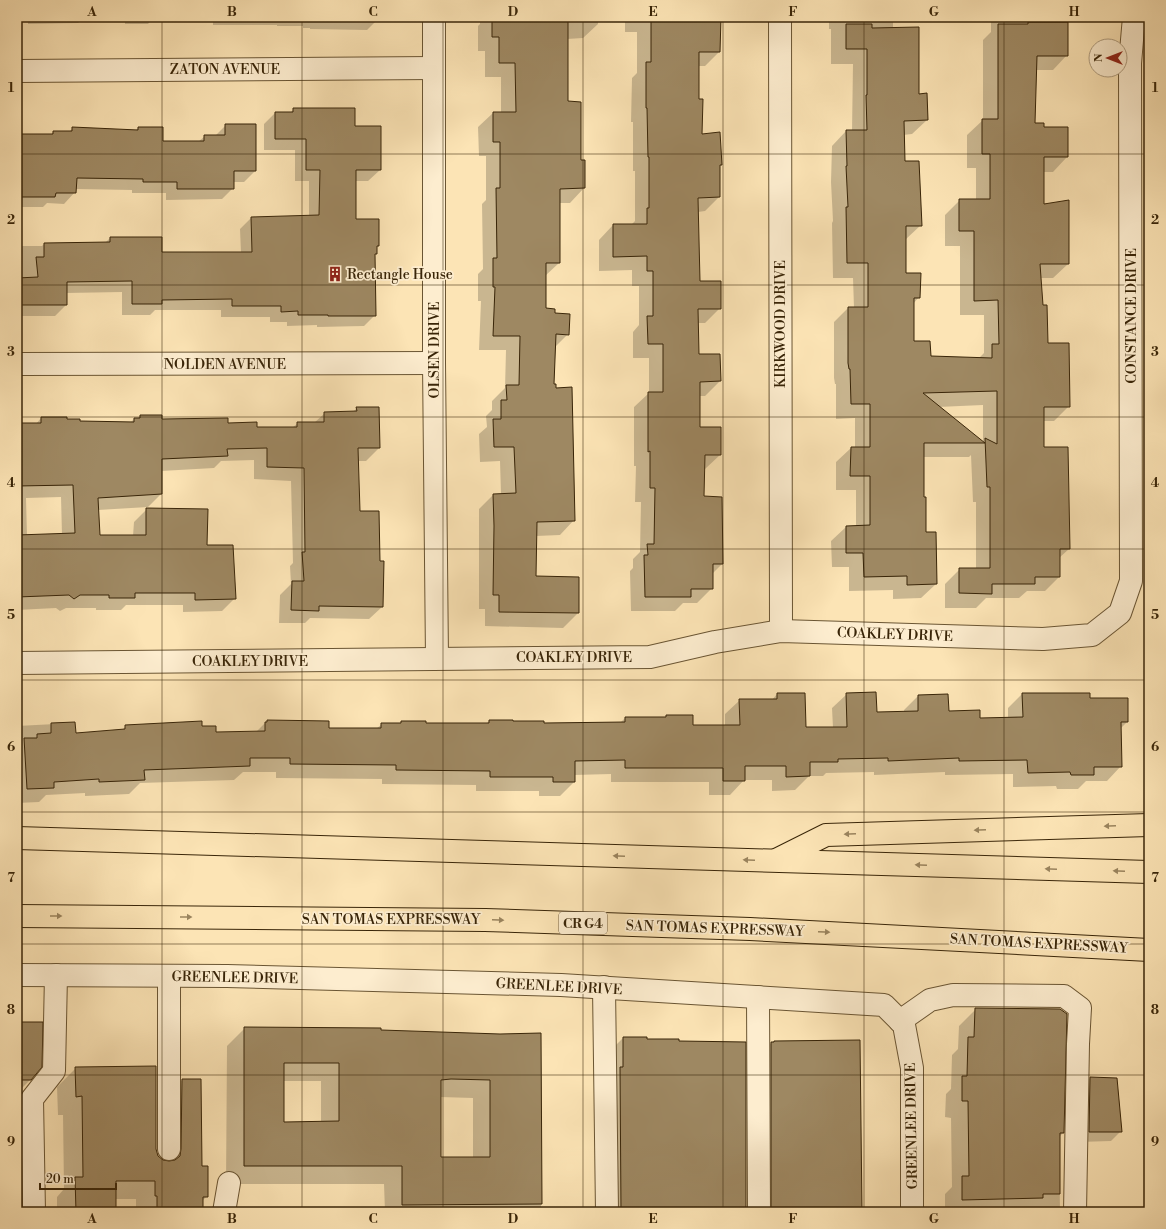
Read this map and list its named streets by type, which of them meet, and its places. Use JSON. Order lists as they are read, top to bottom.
{
  "streets": {
    "highway": ["SAN TOMAS EXPRESSWAY", "CR G4"],
    "street": [
      "ZATON AVENUE",
      "CONSTANCE DRIVE",
      "KIRKWOOD DRIVE",
      "OLSEN DRIVE",
      "NOLDEN AVENUE",
      "COAKLEY DRIVE",
      "GREENLEE DRIVE"
    ]
  },
  "crossings": [
    ["ZATON AVENUE", "OLSEN DRIVE"],
    ["CONSTANCE DRIVE", "COAKLEY DRIVE"],
    ["KIRKWOOD DRIVE", "COAKLEY DRIVE"],
    ["OLSEN DRIVE", "NOLDEN AVENUE"],
    ["OLSEN DRIVE", "COAKLEY DRIVE"]
  ],
  "places": {
    "building": ["Rectangle House"]
  },
  "scale_bar": "20 m",
  "north": "left",
  "grid": {
    "columns": [
      "A",
      "B",
      "C",
      "D",
      "E",
      "F",
      "G",
      "H"
    ],
    "rows": [
      "1",
      "2",
      "3",
      "4",
      "5",
      "6",
      "7",
      "8",
      "9"
    ]
  }
}
